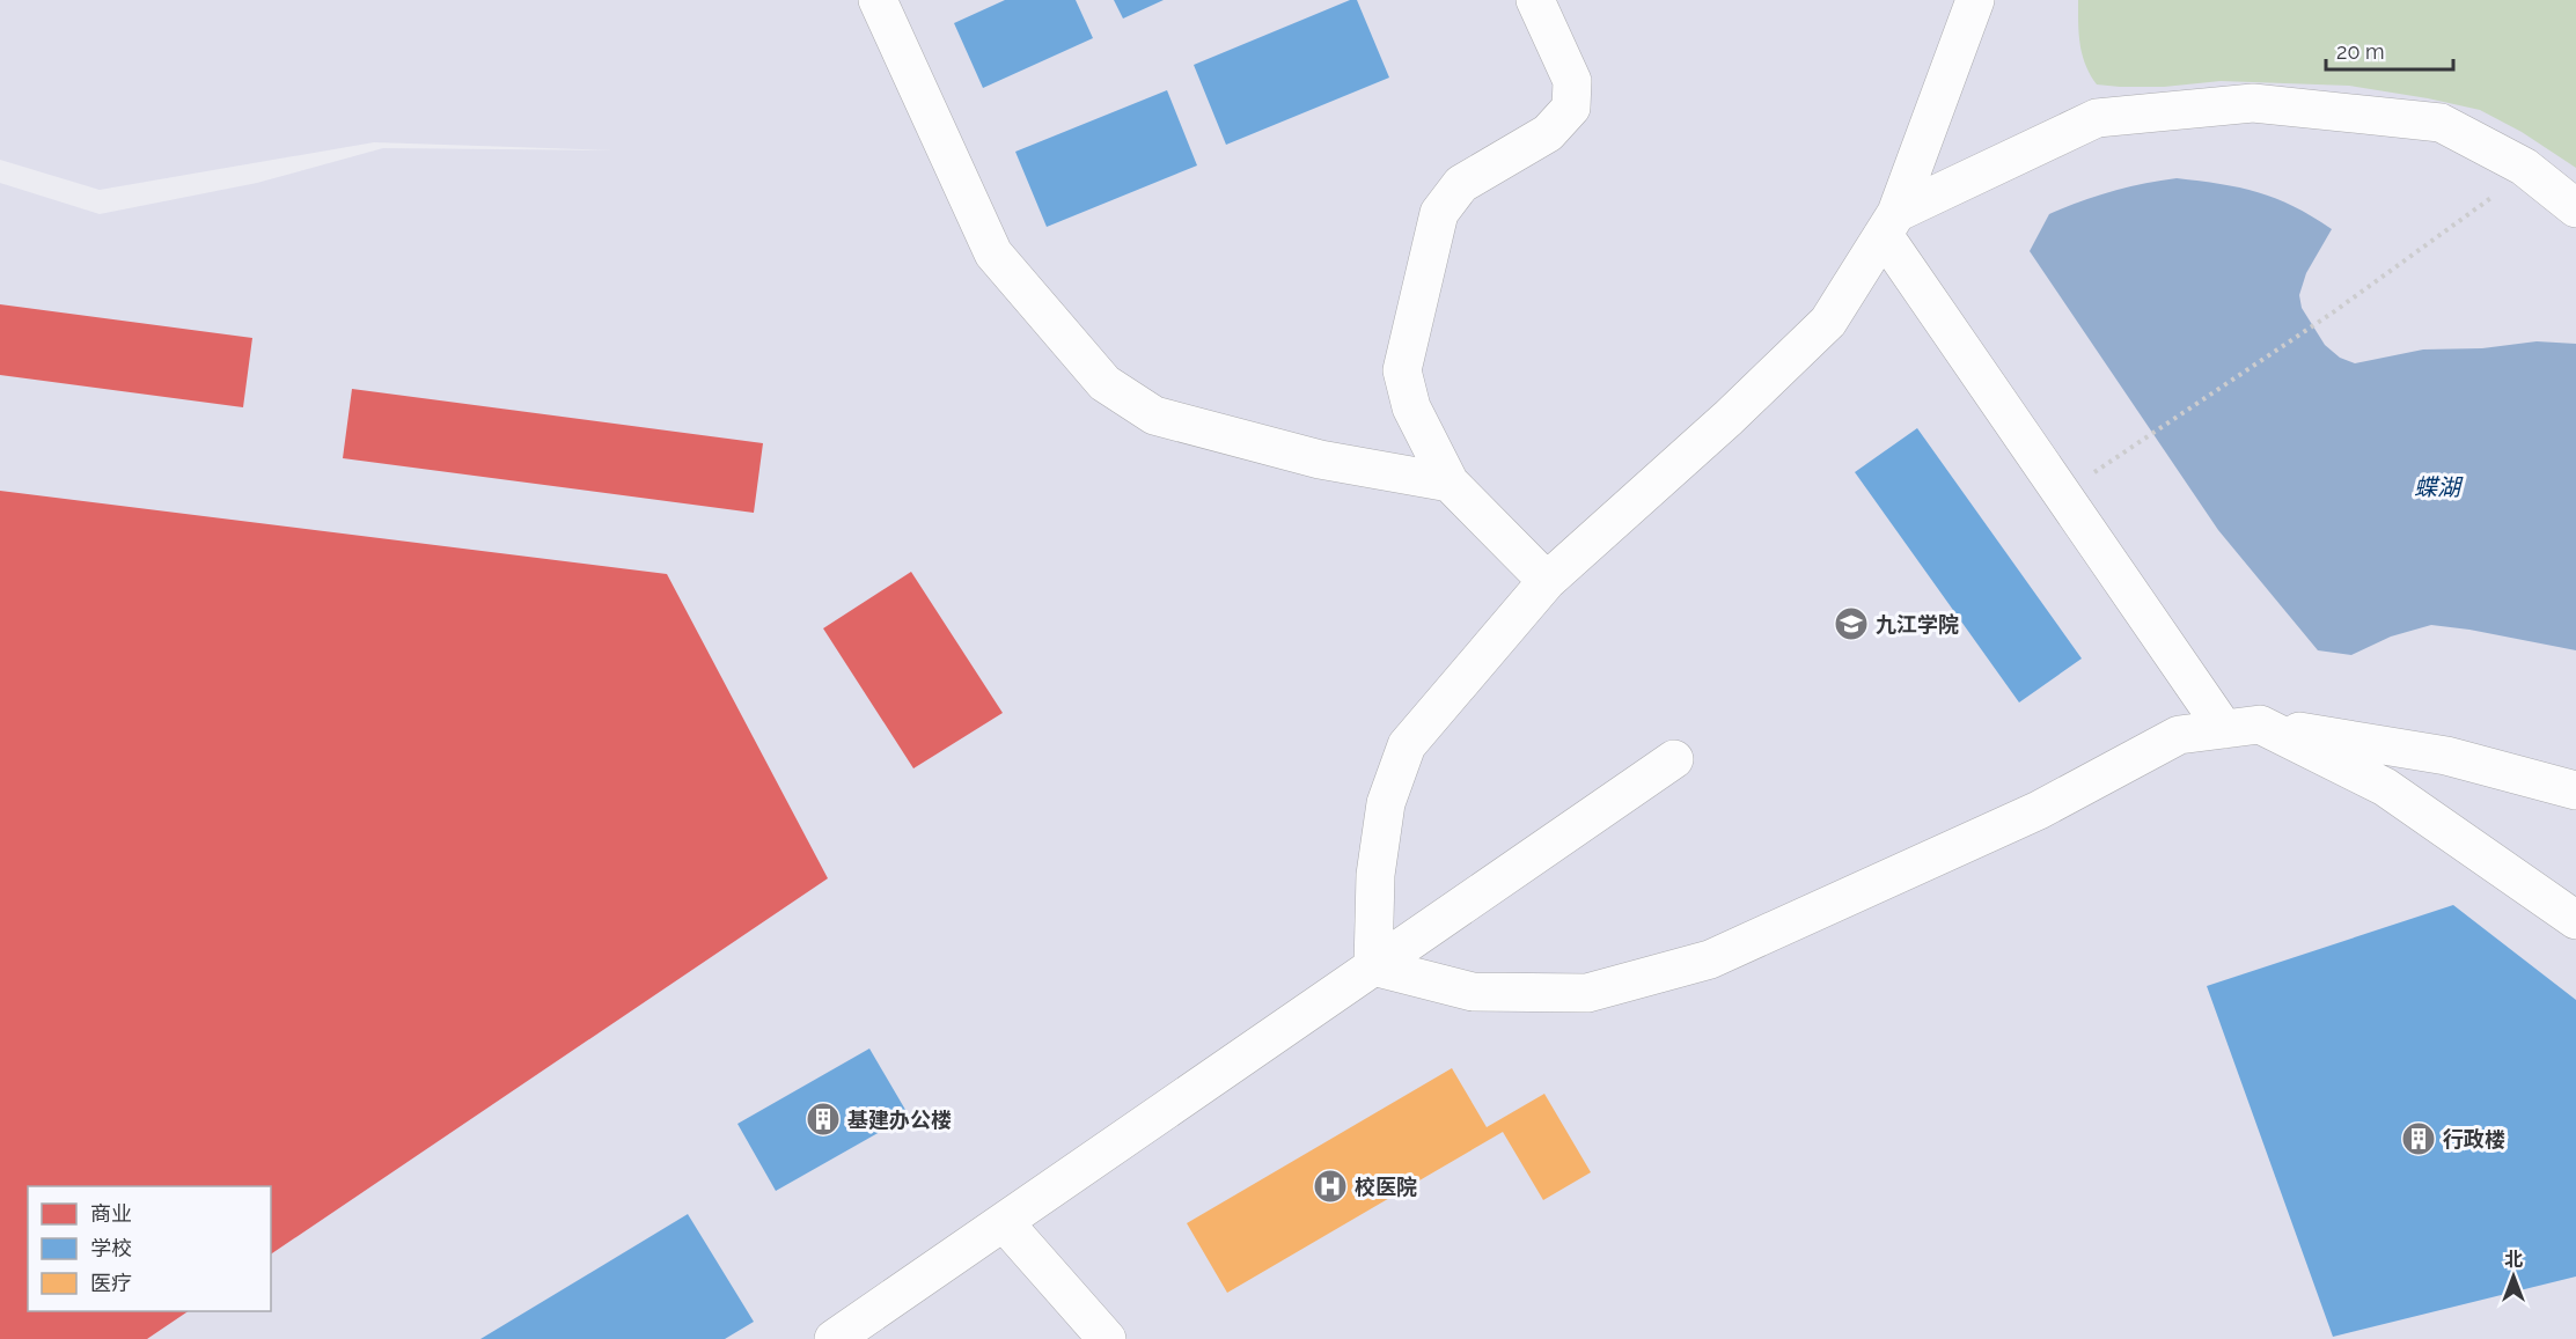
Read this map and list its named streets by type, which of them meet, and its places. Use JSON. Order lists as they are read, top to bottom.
{
  "water": ["蝶湖"],
  "places": {
    "school or university": ["九江学院"],
    "building": ["基建办公楼", "行政楼"],
    "hospital": ["校医院"]
  },
  "legend": ["商业", "学校", "医疗"],
  "scale_bar": "20 m",
  "north": "top"
}
